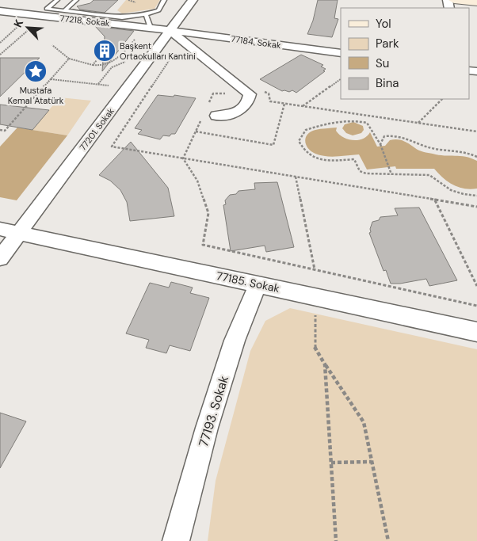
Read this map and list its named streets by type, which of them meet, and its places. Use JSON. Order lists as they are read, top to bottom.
{
  "streets": {
    "street": [
      "77218. Sokak",
      "77184. Sokak",
      "77201. Sokak",
      "77185. Sokak",
      "77193. Sokak"
    ]
  },
  "crossings": [
    ["77218. Sokak", "77184. Sokak"],
    ["77218. Sokak", "77201. Sokak"],
    ["77184. Sokak", "77201. Sokak"],
    ["77201. Sokak", "77185. Sokak"],
    ["77185. Sokak", "77193. Sokak"]
  ],
  "places": {
    "building": ["Başkent Ortaokulları Kantini"],
    "place": ["Mustafa Kemal Atatürk"]
  },
  "legend": [
    "Yol",
    "Park",
    "Su",
    "Bina"
  ],
  "north": "top left"
}
